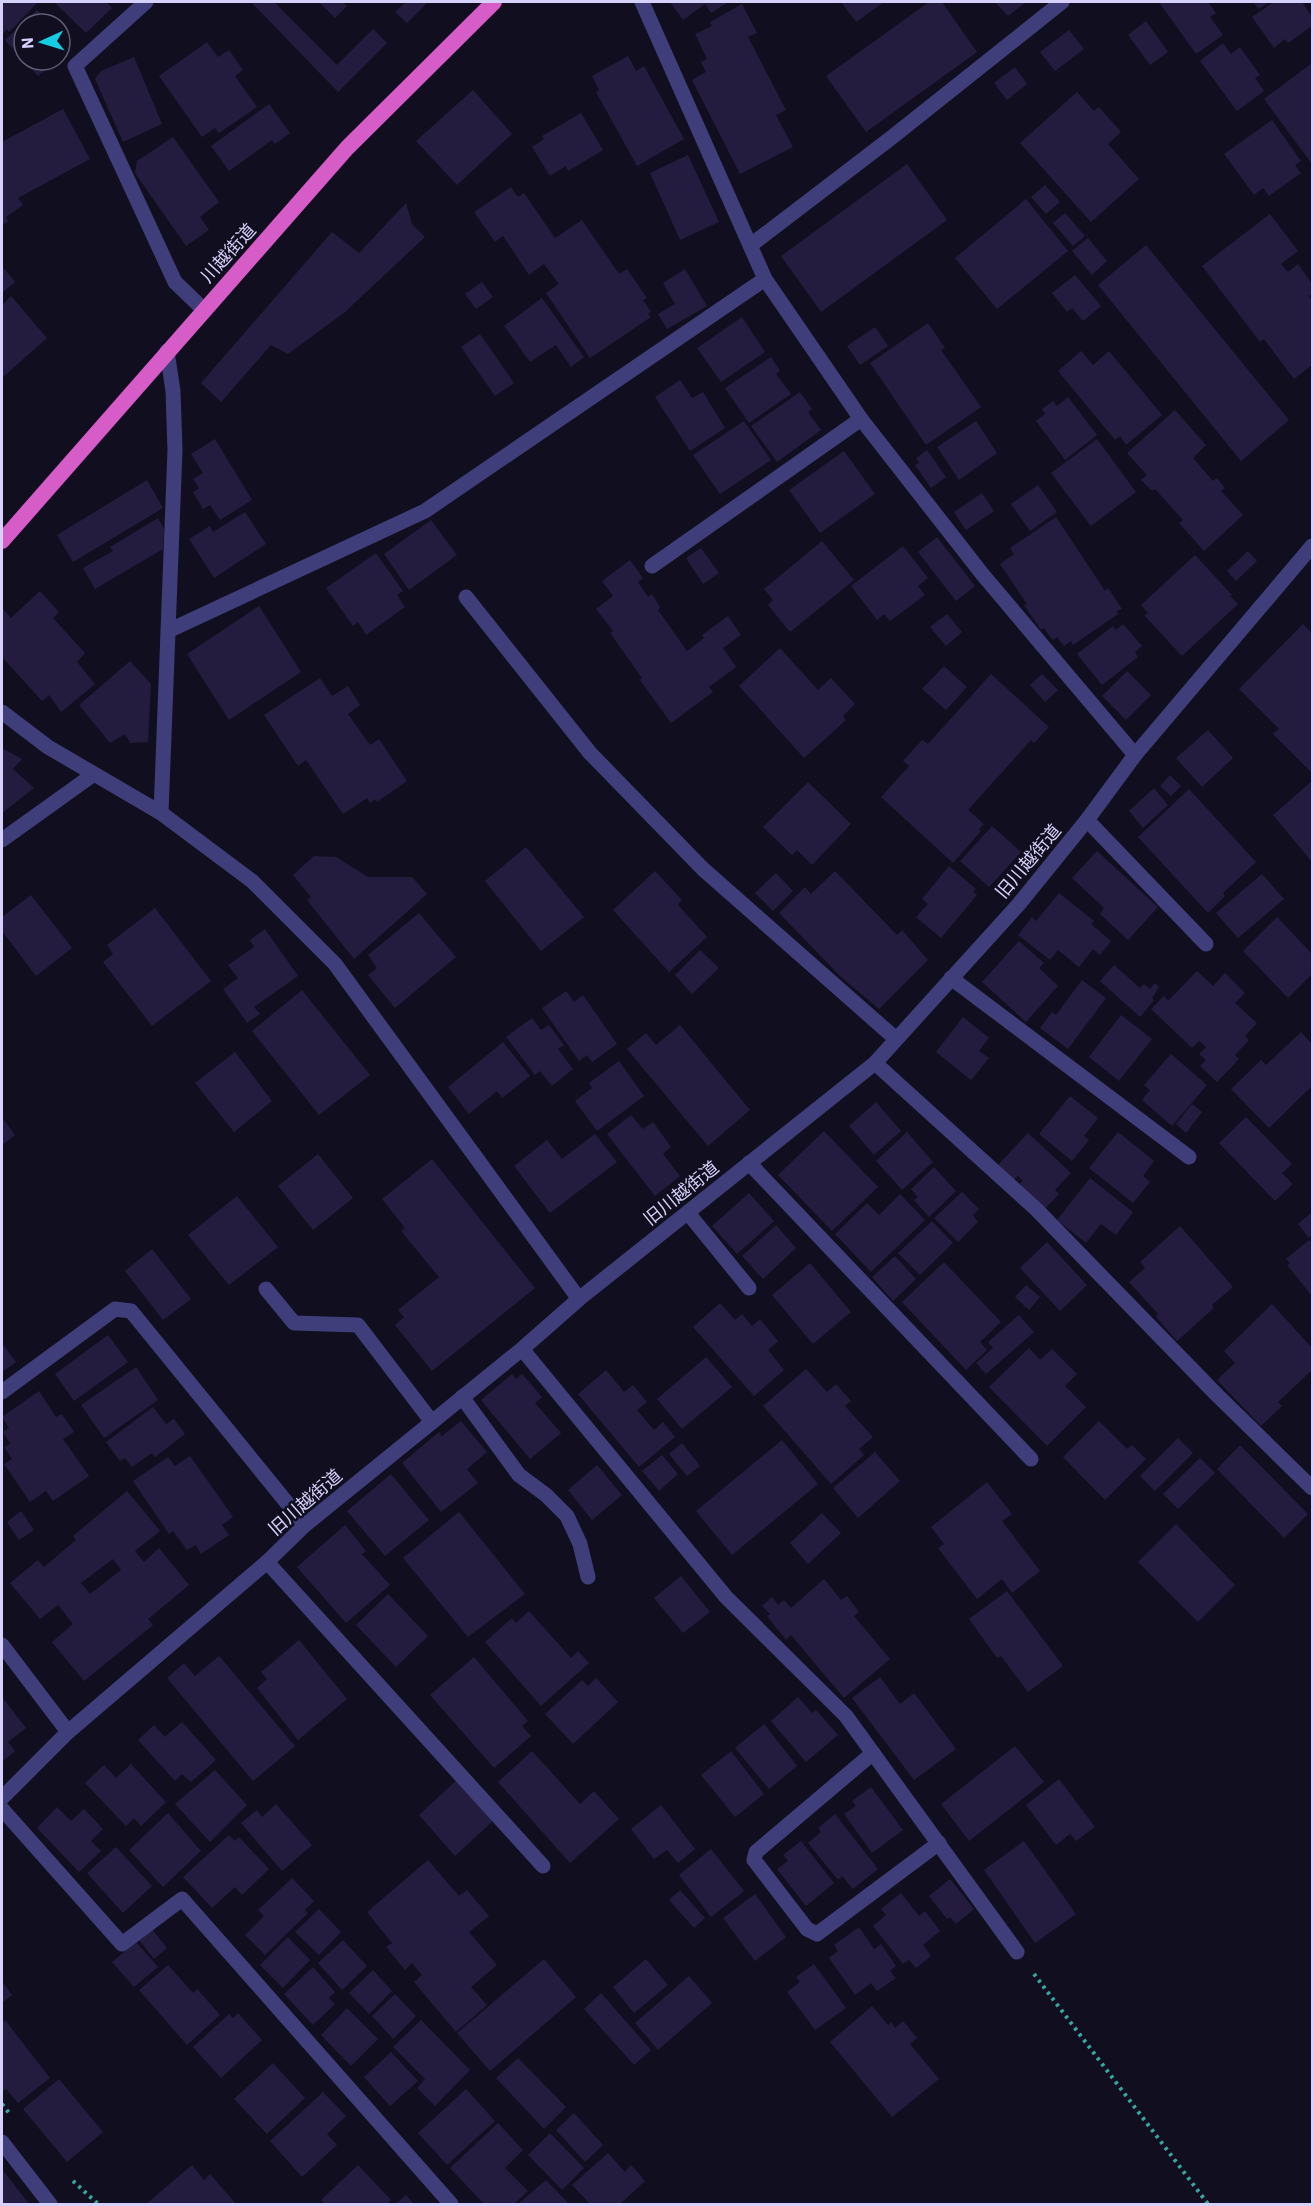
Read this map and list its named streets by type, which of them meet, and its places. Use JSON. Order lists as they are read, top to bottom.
{
  "streets": {
    "highway": ["川越街道"],
    "street": ["旧川越街道"]
  },
  "north": "left"
}
